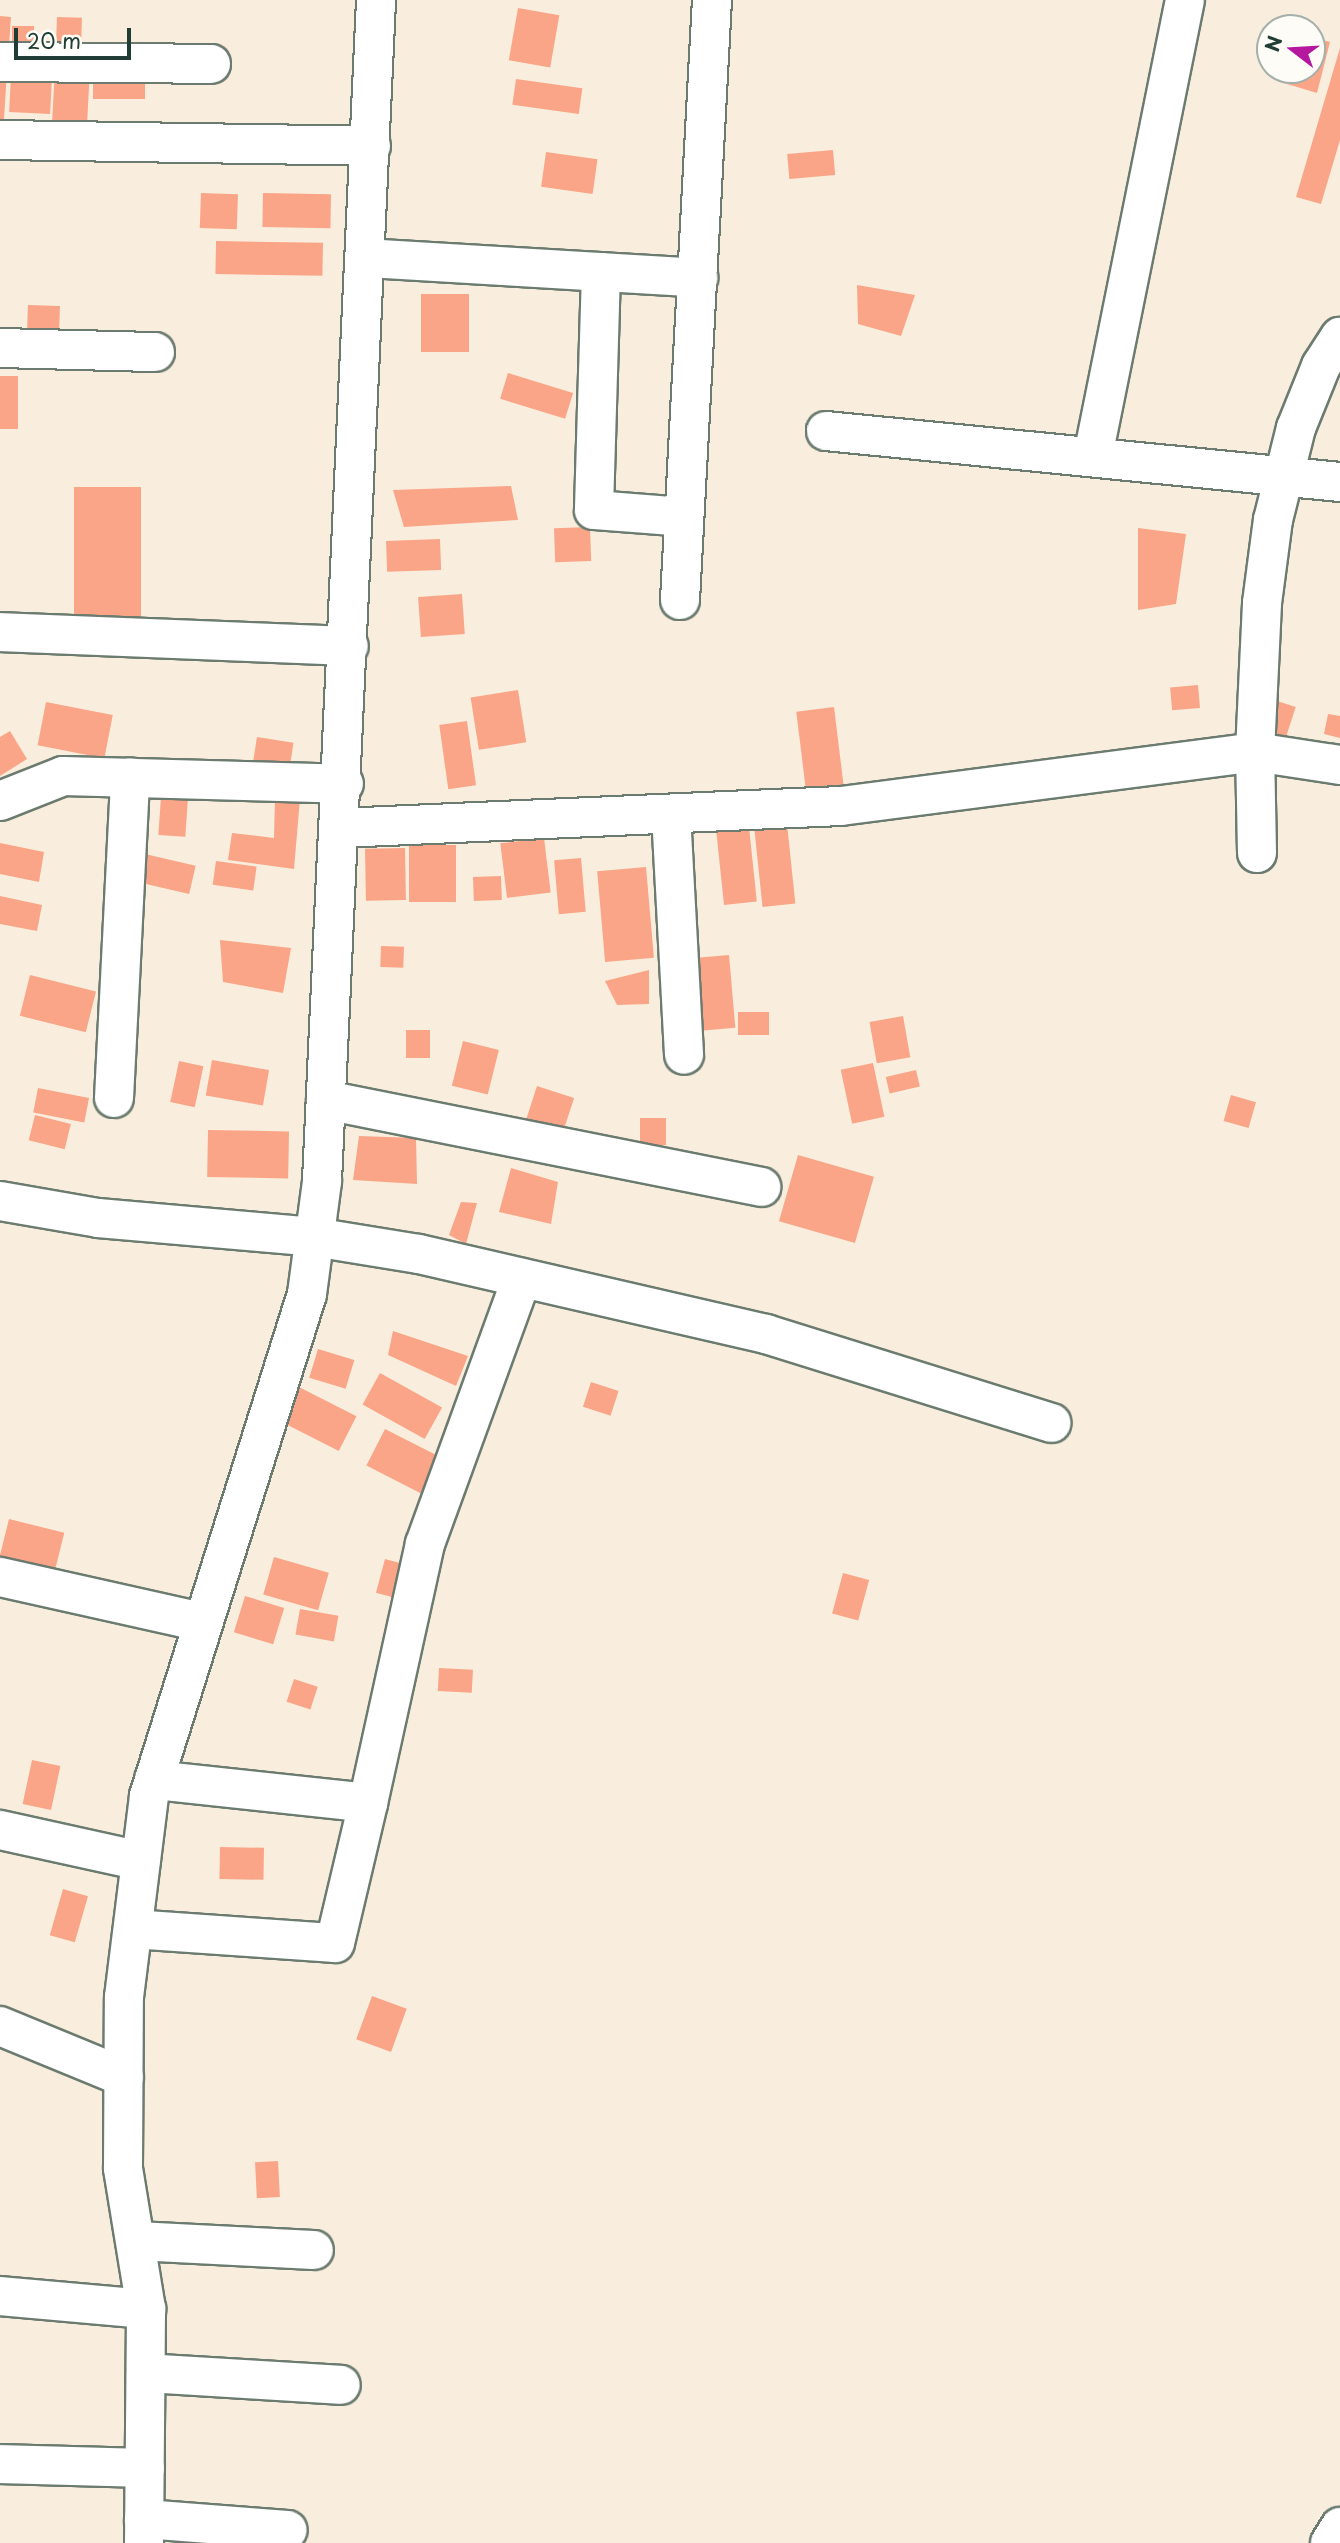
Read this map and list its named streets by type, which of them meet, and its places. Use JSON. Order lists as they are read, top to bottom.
{
  "scale_bar": "20 m",
  "north": "left"
}
